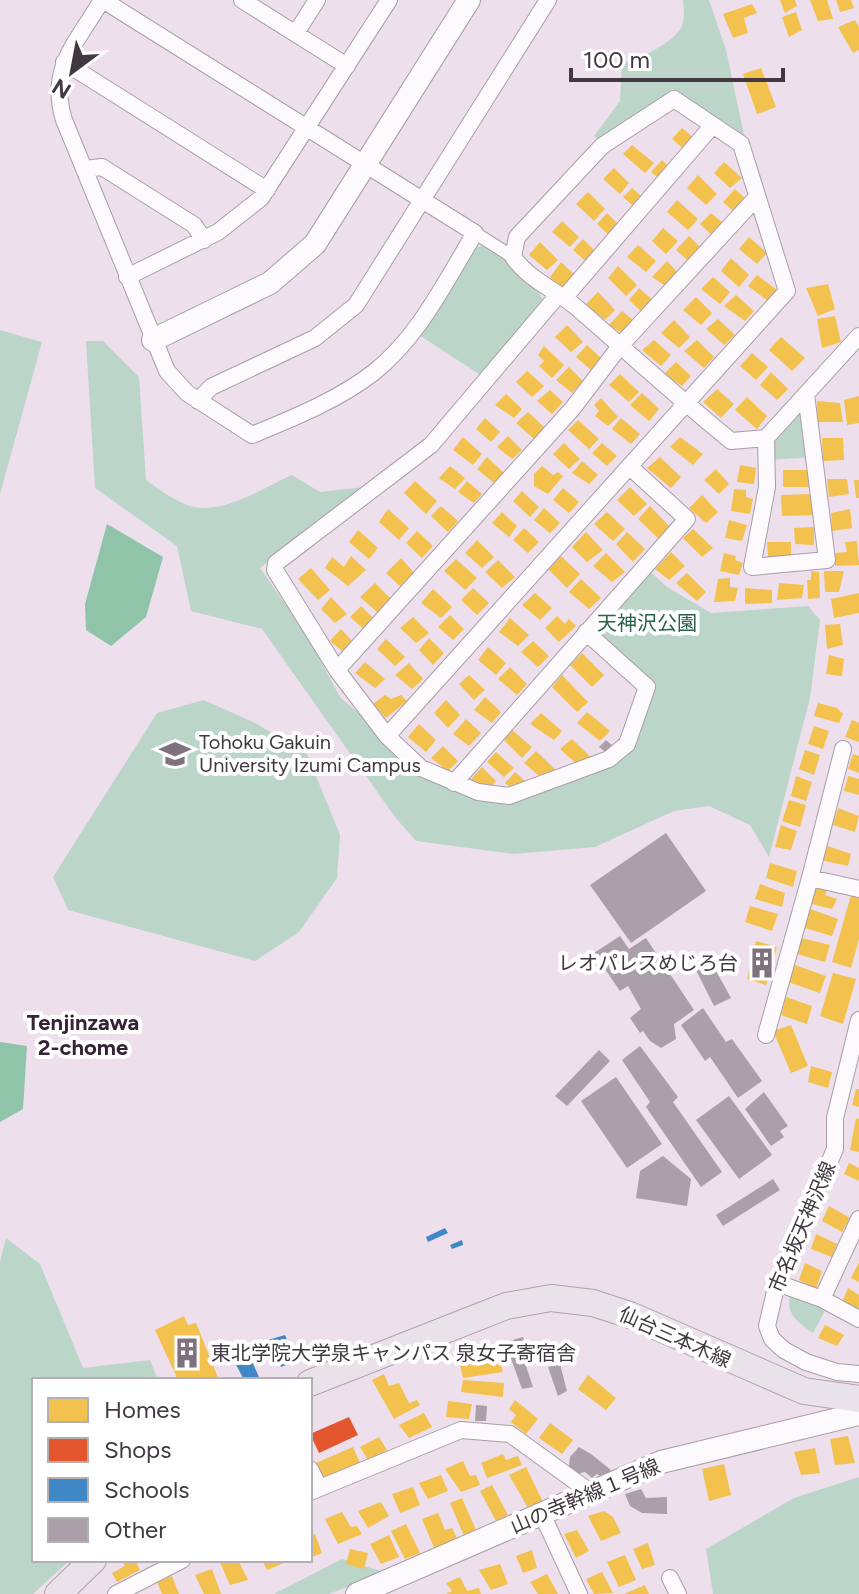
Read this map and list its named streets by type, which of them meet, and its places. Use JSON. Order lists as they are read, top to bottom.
{
  "streets": {
    "main road": ["仙台三本木線"],
    "street": ["市名坂天神沢線", "山の寺幹線１号線"]
  },
  "districts": ["Tenjinzawa 2-chome"],
  "parks": ["天神沢公園"],
  "places": {
    "school or university": ["Tohoku Gakuin University Izumi Campus"],
    "building": ["レオパレスめじろ台", "東北学院大学泉キャンパス 泉女子寄宿舎"]
  },
  "legend": [
    "Homes",
    "Shops",
    "Schools",
    "Other"
  ],
  "scale_bar": "100 m",
  "north": "bottom left"
}
